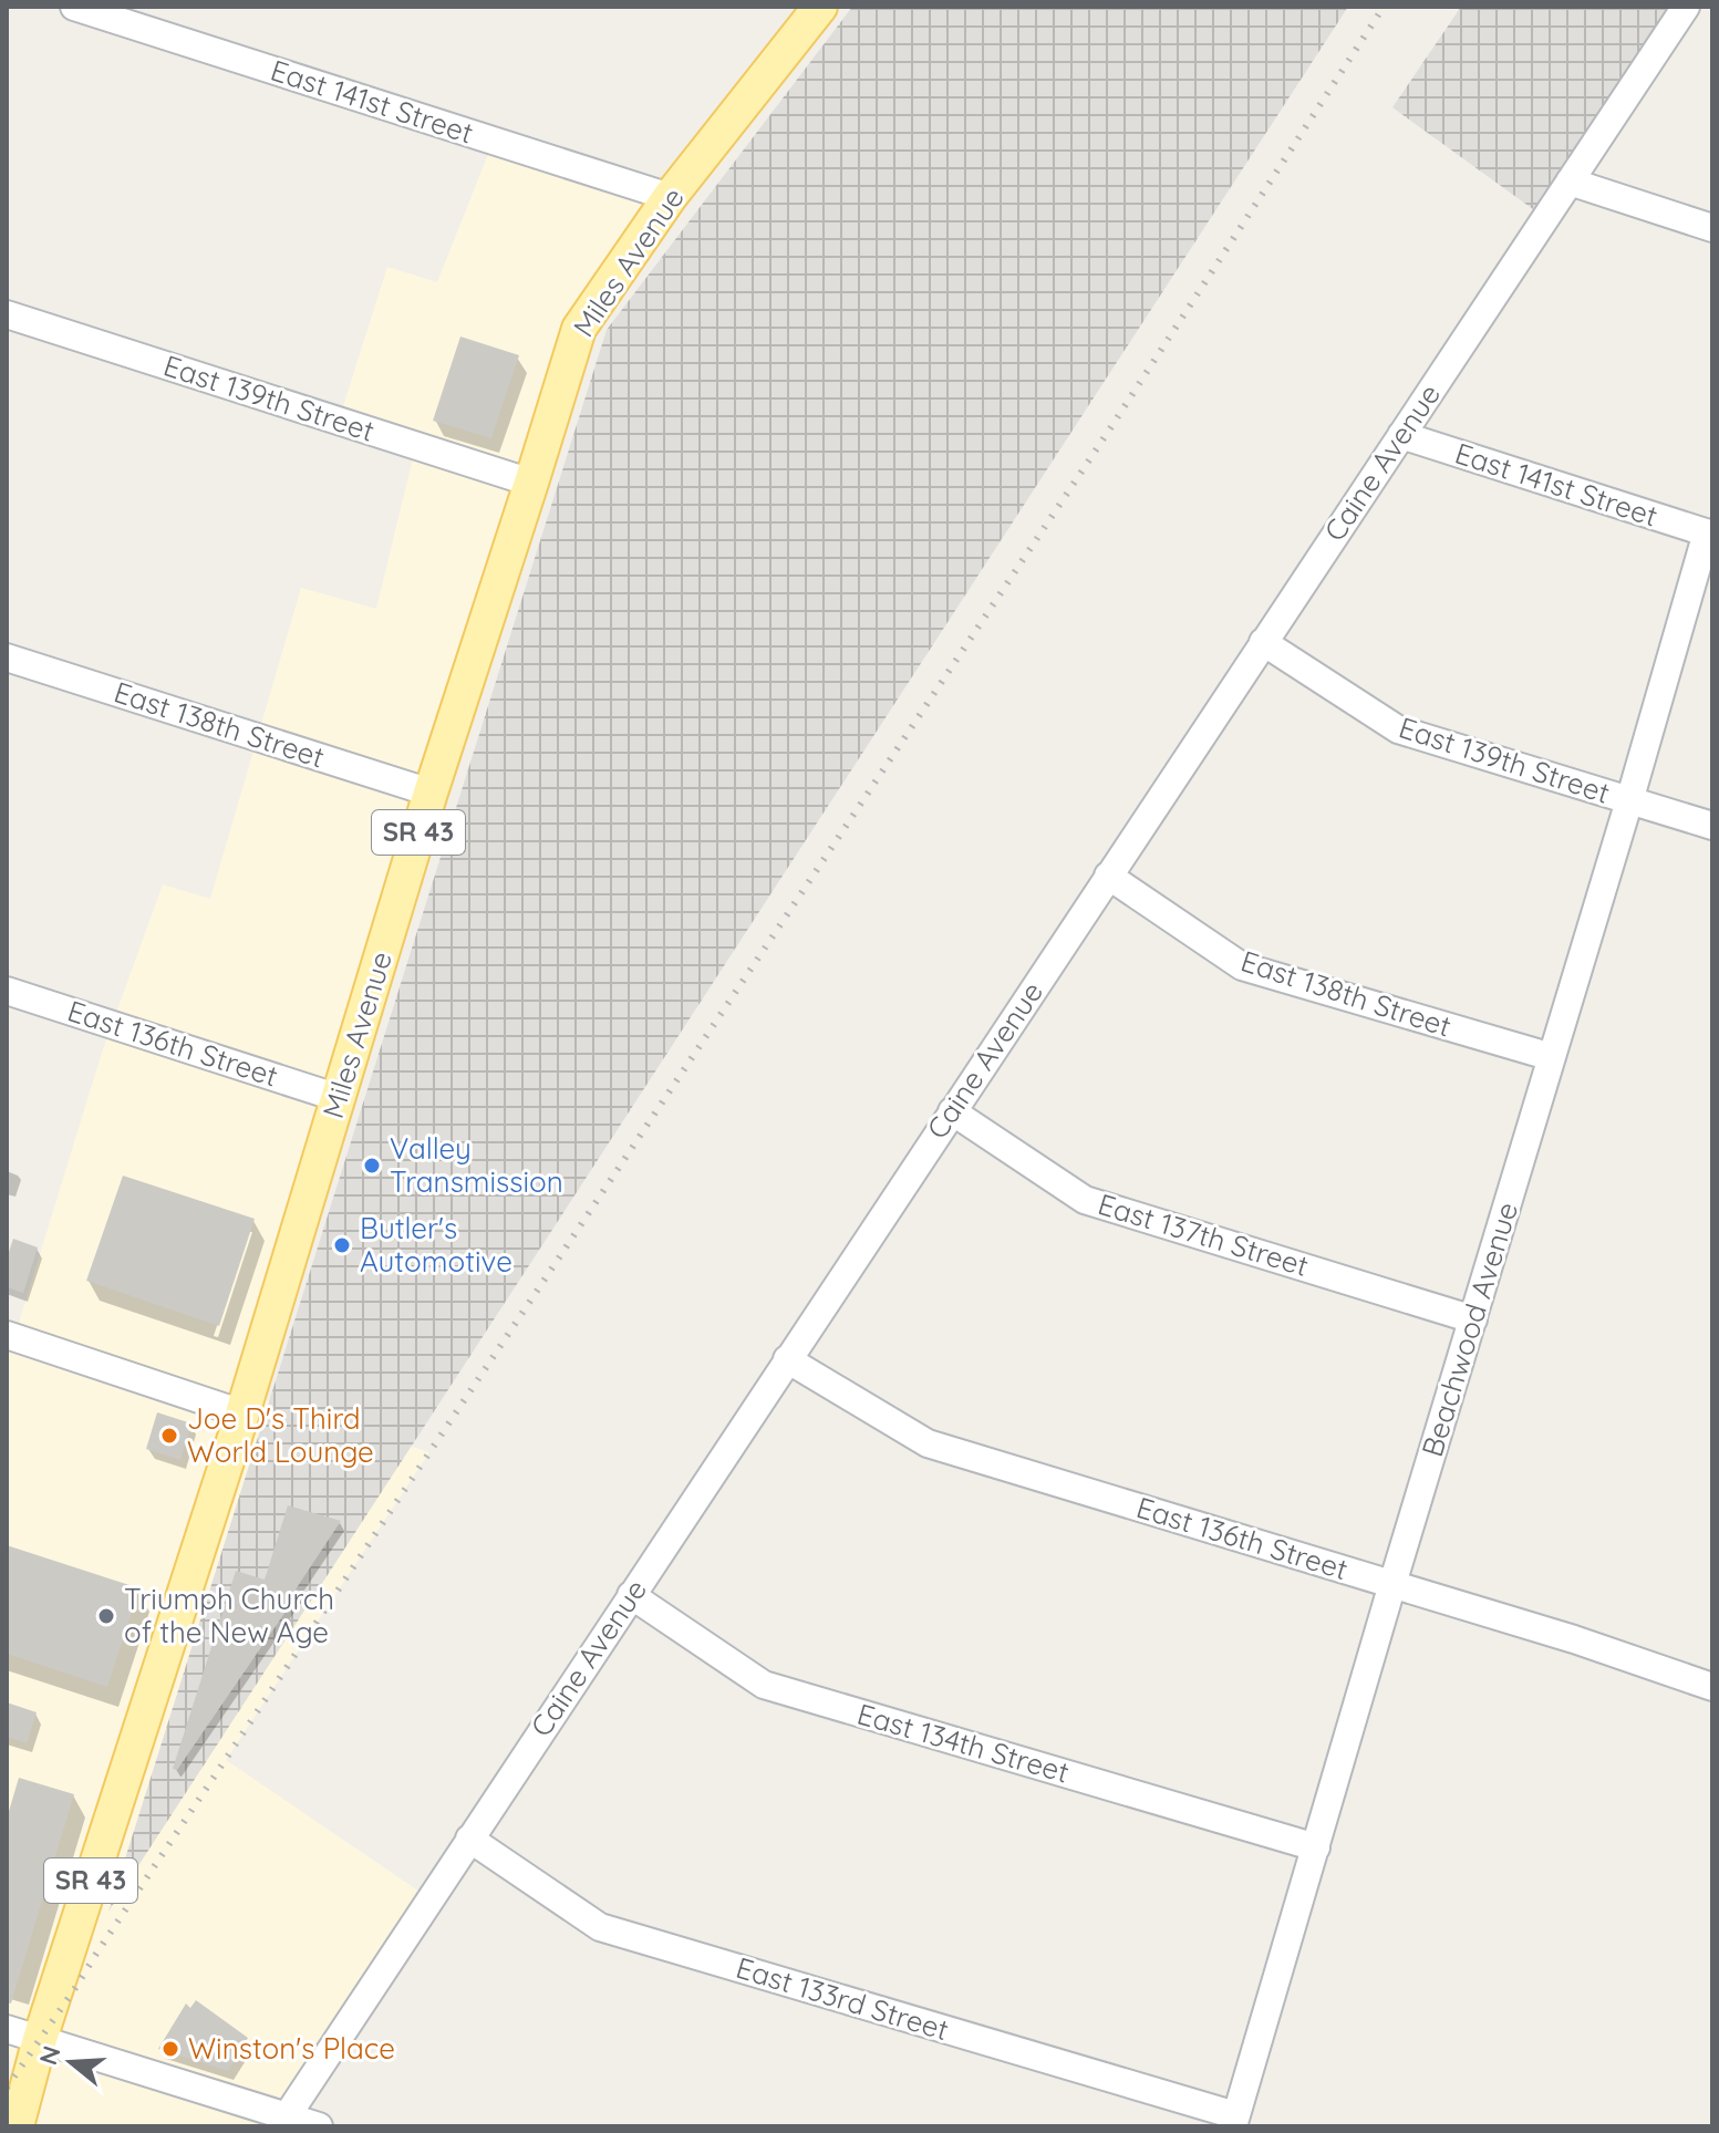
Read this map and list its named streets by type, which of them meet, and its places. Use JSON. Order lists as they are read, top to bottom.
{
  "streets": {
    "main road": ["Miles Avenue", "SR 43"],
    "street": [
      "East 141st Street",
      "East 139th Street",
      "Caine Avenue",
      "East 138th Street",
      "East 136th Street",
      "East 137th Street",
      "Beachwood Avenue",
      "East 134th Street",
      "East 133rd Street"
    ]
  },
  "crossings": [
    ["East 141st Street", "Miles Avenue"],
    ["East 141st Street", "Caine Avenue"],
    ["East 141st Street", "Beachwood Avenue"],
    ["Miles Avenue", "East 139th Street"],
    ["Miles Avenue", "East 138th Street"],
    ["Miles Avenue", "East 136th Street"],
    ["East 139th Street", "Caine Avenue"],
    ["East 139th Street", "Beachwood Avenue"],
    ["Caine Avenue", "East 138th Street"],
    ["Caine Avenue", "East 136th Street"],
    ["Caine Avenue", "East 137th Street"],
    ["Caine Avenue", "East 134th Street"],
    ["Caine Avenue", "East 133rd Street"],
    ["East 138th Street", "Beachwood Avenue"],
    ["East 136th Street", "Beachwood Avenue"],
    ["East 137th Street", "Beachwood Avenue"],
    ["Beachwood Avenue", "East 134th Street"],
    ["Beachwood Avenue", "East 133rd Street"]
  ],
  "places": [
    "Valley Transmission",
    "Butler's Automotive",
    "Joe D's Third World Lounge",
    "Triumph Church of the New Age",
    "Winston's Place"
  ],
  "north": "left"
}
